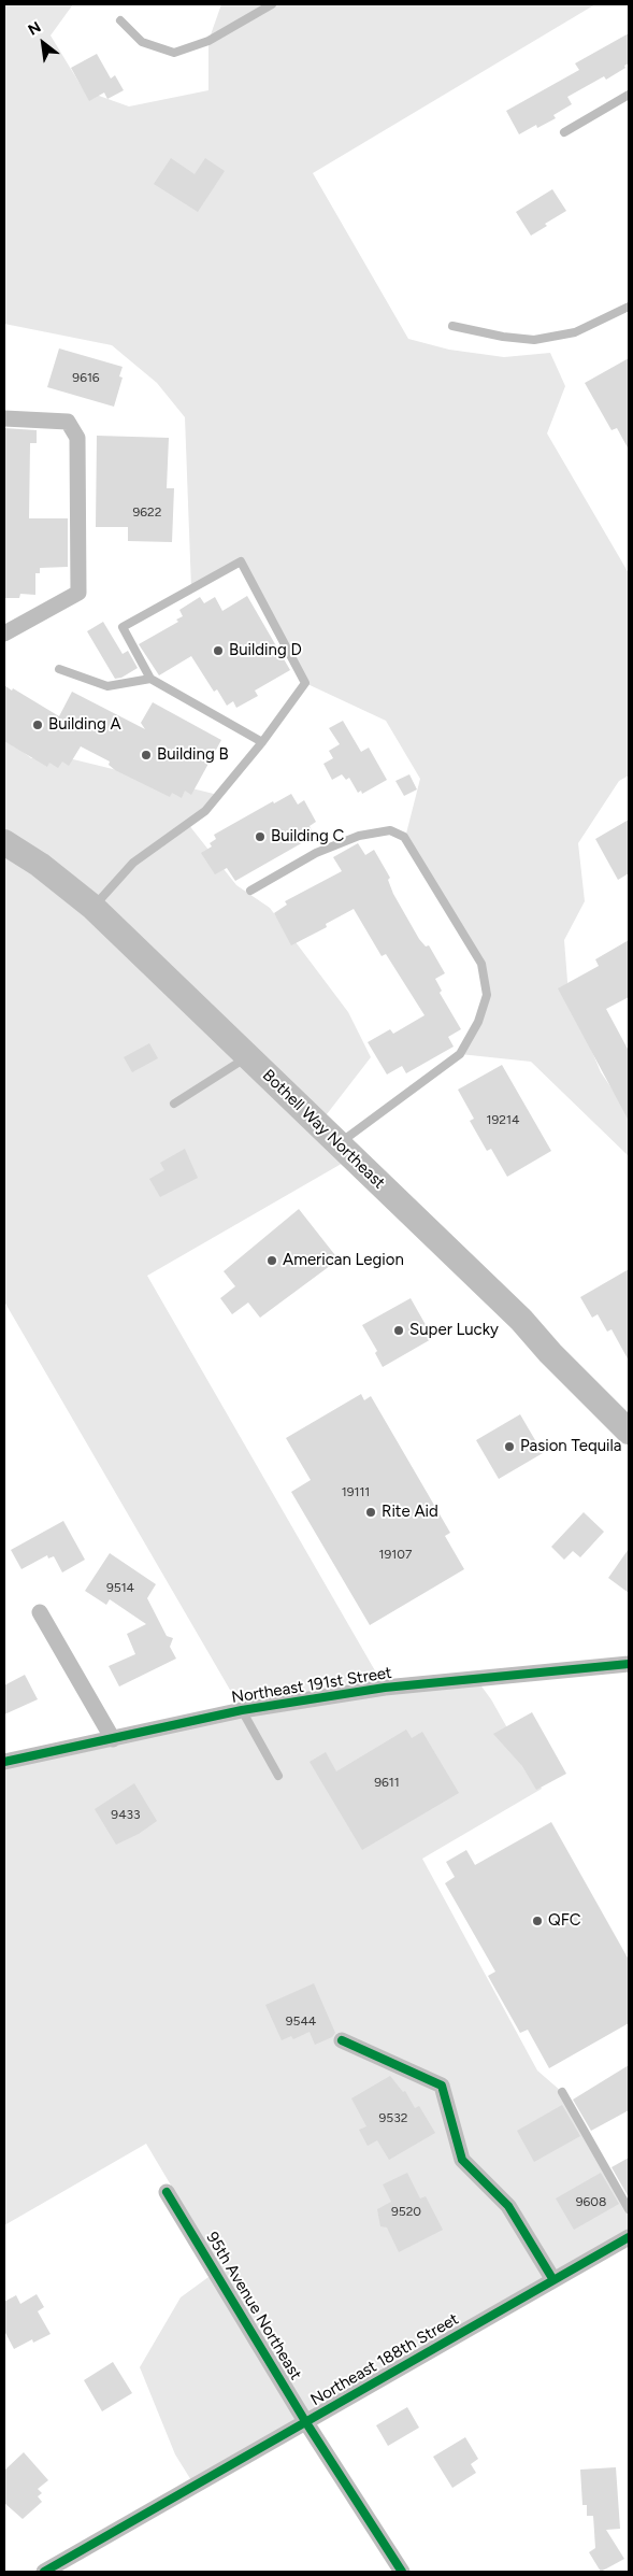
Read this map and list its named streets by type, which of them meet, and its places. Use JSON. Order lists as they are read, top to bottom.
{
  "streets": {
    "main road": ["Bothell Way Northeast"],
    "street": ["Northeast 191st Street", "95th Avenue Northeast", "Northeast 188th Street"]
  },
  "crossings": [
    ["95th Avenue Northeast", "Northeast 188th Street"]
  ],
  "places": [
    "Building D",
    "Building A",
    "Building B",
    "Building C",
    "American Legion",
    "Super Lucky",
    "Pasion Tequila",
    "Rite Aid",
    "QFC"
  ],
  "house_numbers": [
    "9616",
    "9622",
    "19214",
    "19111",
    "19107",
    "9514",
    "9611",
    "9433",
    "9544",
    "9532",
    "9608",
    "9520"
  ],
  "north": "top left"
}
